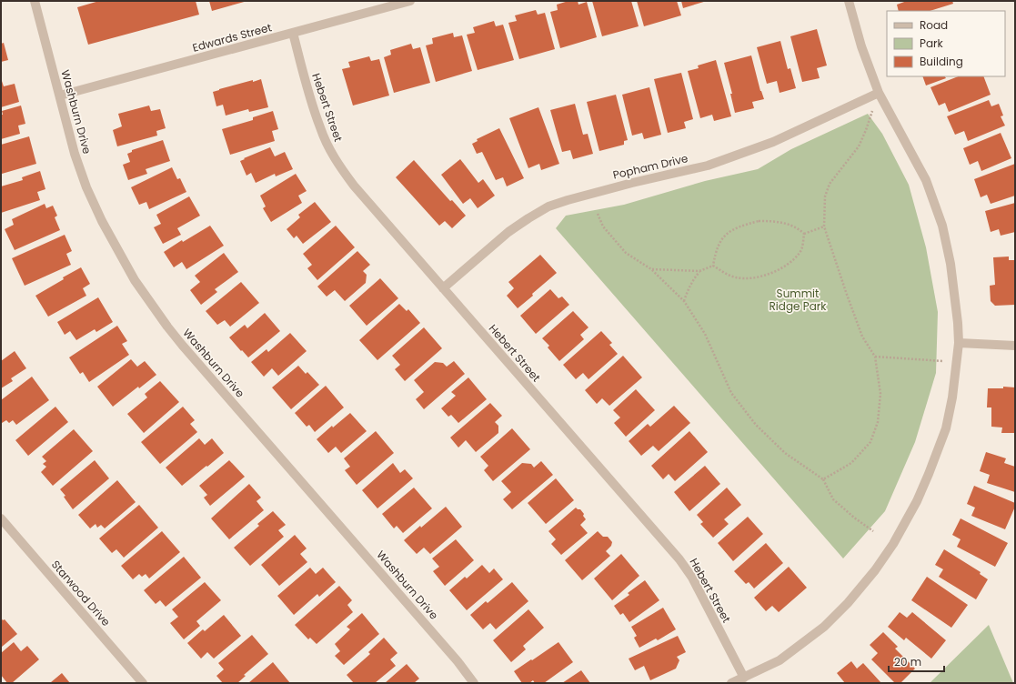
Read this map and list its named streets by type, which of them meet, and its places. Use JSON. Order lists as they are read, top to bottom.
{
  "streets": {
    "street": [
      "Edwards Street",
      "Hebert Street",
      "Washburn Drive",
      "Popham Drive",
      "Starwood Drive"
    ]
  },
  "crossings": [
    ["Edwards Street", "Hebert Street"],
    ["Edwards Street", "Washburn Drive"],
    ["Hebert Street", "Popham Drive"]
  ],
  "parks": ["Summit Ridge Park"],
  "legend": ["Road", "Park", "Building"],
  "scale_bar": "20 m"
}
